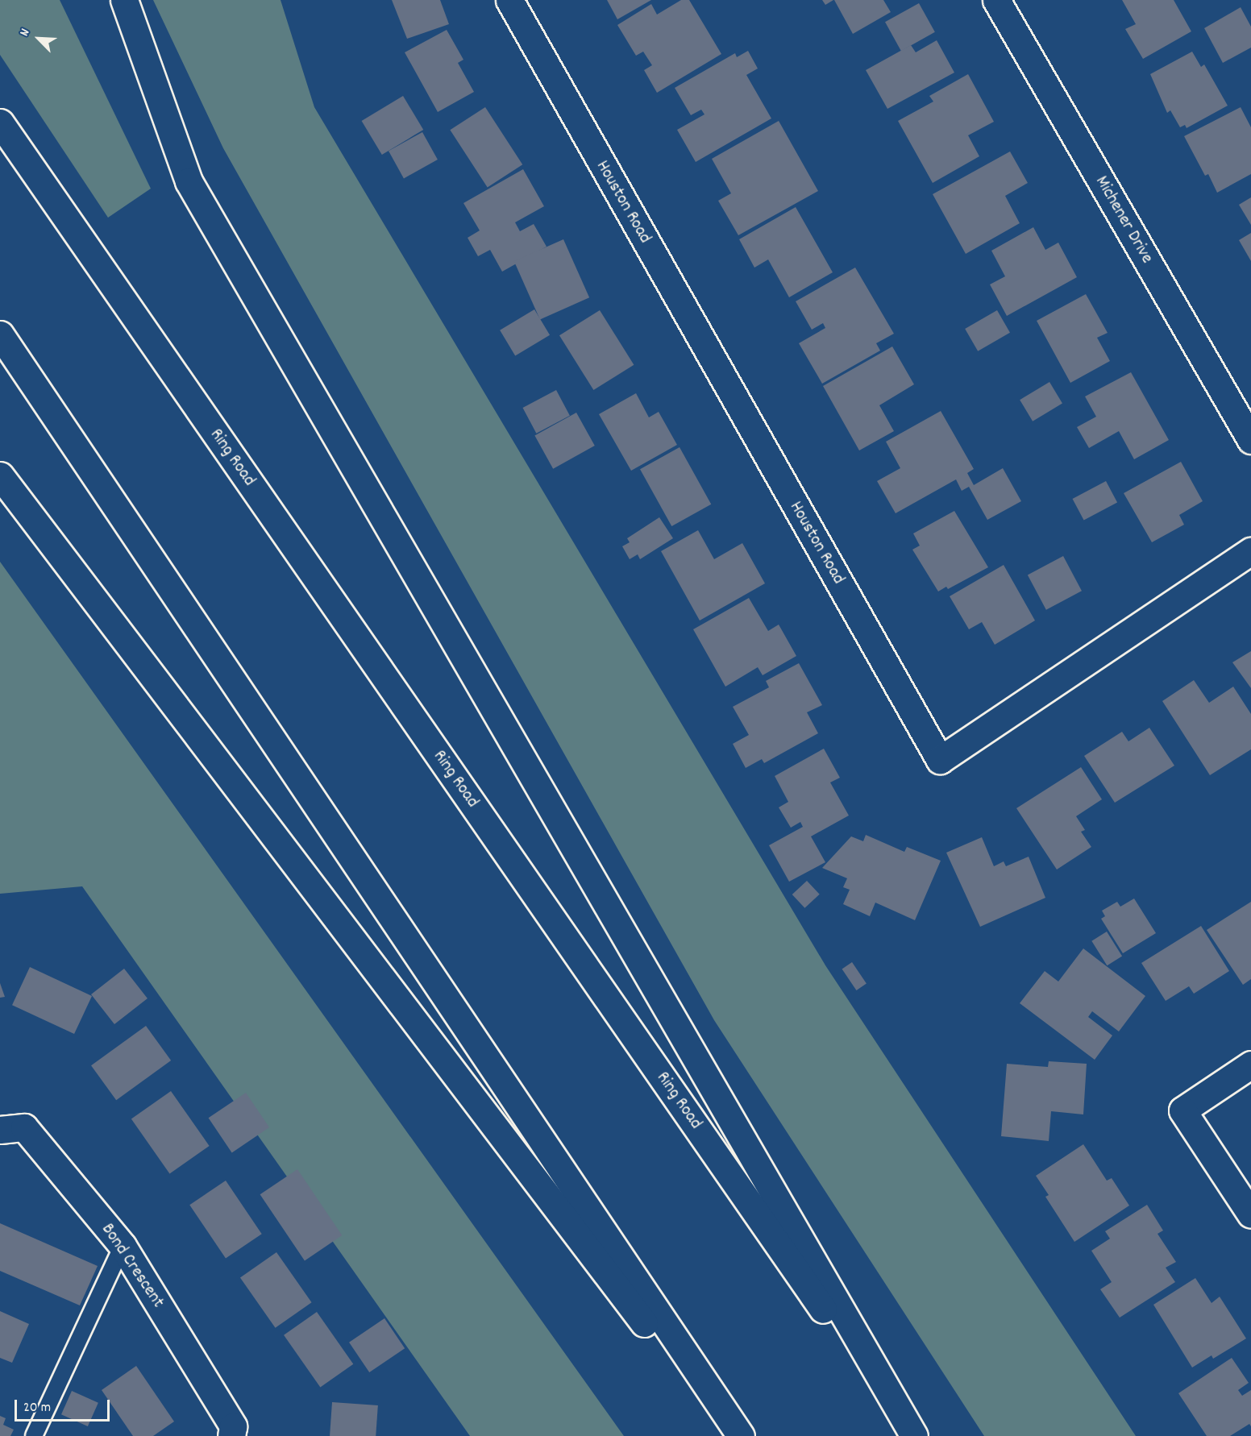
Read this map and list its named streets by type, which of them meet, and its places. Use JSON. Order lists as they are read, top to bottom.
{
  "streets": {
    "main road": [
      "Houston Road",
      "Michener Drive",
      "Ring Road",
      "Bond Crescent"
    ]
  },
  "scale_bar": "20 m",
  "north": "top left"
}
